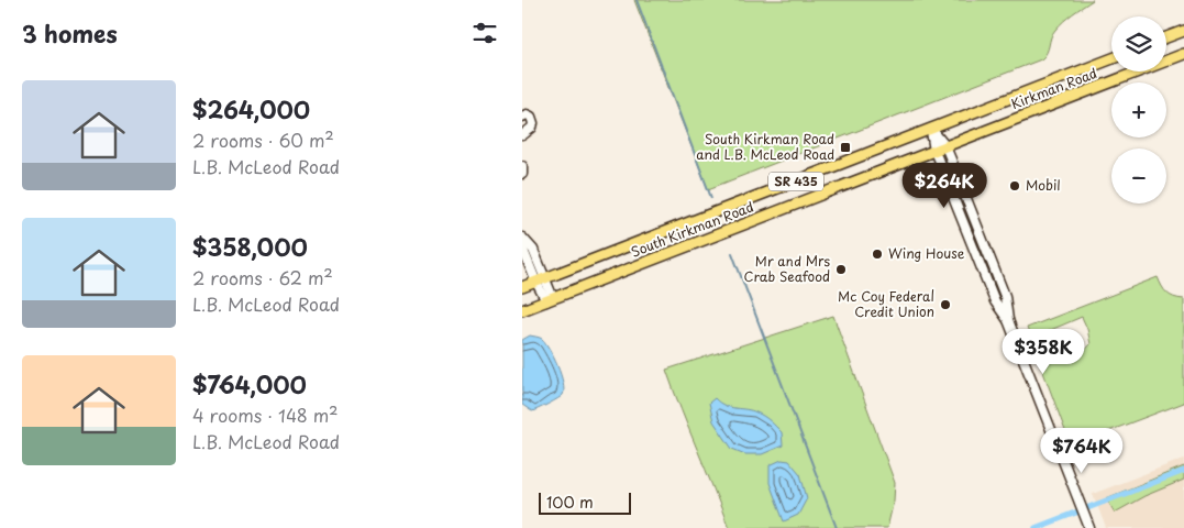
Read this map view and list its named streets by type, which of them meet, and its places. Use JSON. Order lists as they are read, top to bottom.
{
  "streets": {
    "main road": ["Kirkman Road", "SR 435", "South Kirkman Road"]
  },
  "crossings": [
    ["Kirkman Road", "South Kirkman Road"]
  ],
  "places": {
    "transit": ["South Kirkman Road and L.B. McLeod Road"],
    "other": [
      "Mobil",
      "Wing House",
      "Mr and Mrs Crab Seafood",
      "Mc Coy Federal Credit Union"
    ]
  },
  "scale_bar": "100 m",
  "page": {
    "heading": "3 homes",
    "map_buttons": ["+", "−"],
    "list": [
      {
        "name": "$264,000",
        "note": "2 rooms · 60 m² · L.B. McLeod Road"
      },
      {
        "name": "$358,000",
        "note": "2 rooms · 62 m² · L.B. McLeod Road"
      },
      {
        "name": "$764,000",
        "note": "4 rooms · 148 m² · L.B. McLeod Road"
      }
    ],
    "price": ["$264K", "$358K", "$764K"],
    "scale": "100 m"
  }
}
